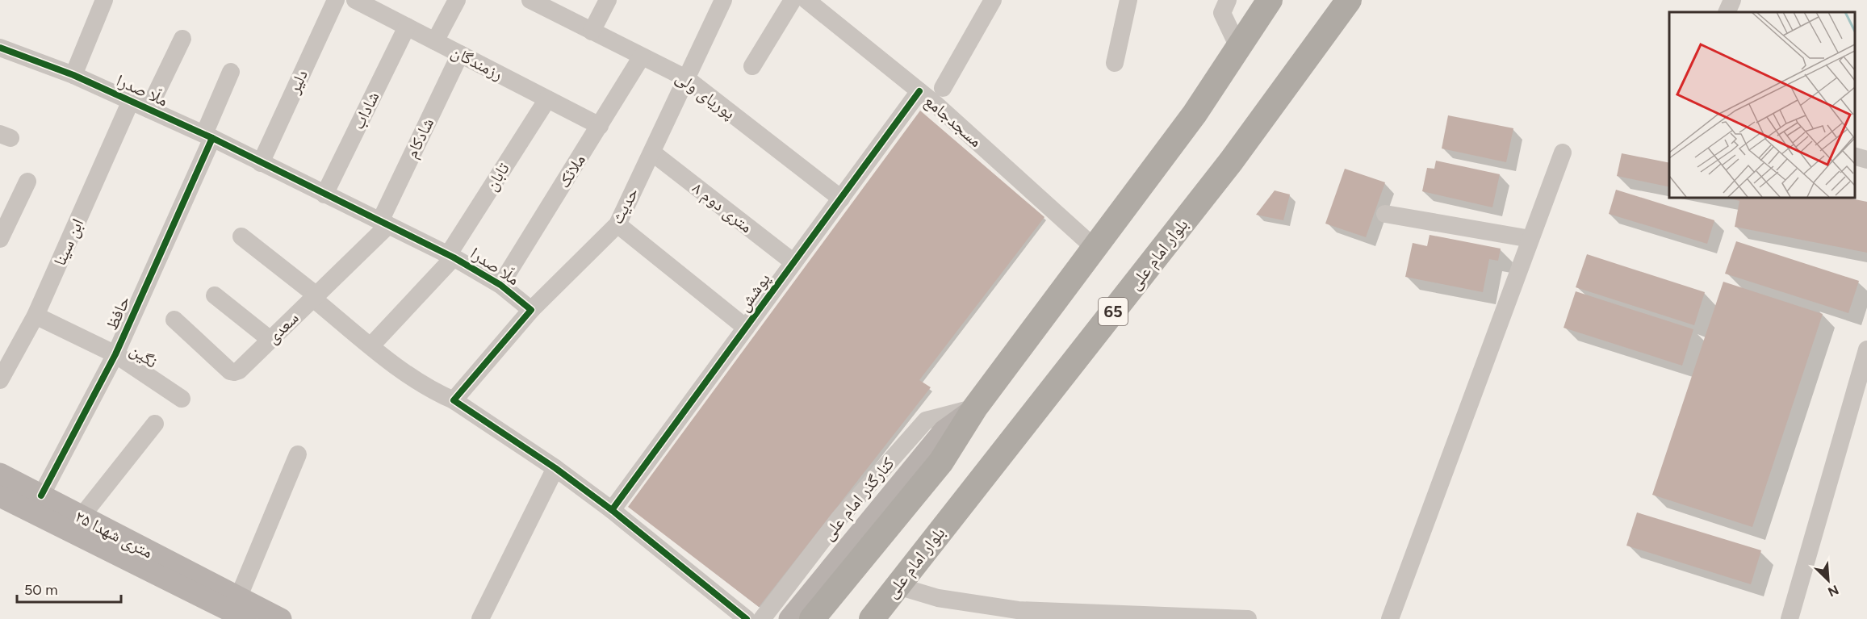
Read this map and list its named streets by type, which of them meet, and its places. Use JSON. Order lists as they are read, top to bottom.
{
  "streets": {
    "highway": ["بلوار امام علی", "65"],
    "main road": ["۲۵ متری شهدا"],
    "street": [
      "رزمندگان",
      "دلیر",
      "ملّا صدرا",
      "پوریای ولی",
      "شاداب",
      "مسجدجامع",
      "شادکام",
      "ملائک",
      "تابان",
      "حدیث",
      "۸ متری دوم",
      "ابن سینا",
      "پوشش",
      "حافظ",
      "سعدی",
      "نگین",
      "کنارگذر امام علی"
    ]
  },
  "crossings": [
    ["رزمندگان", "شاداب"],
    ["رزمندگان", "شادکام"],
    ["رزمندگان", "ملائک"],
    ["رزمندگان", "تابان"],
    ["دلیر", "ملّا صدرا"],
    ["ملّا صدرا", "شاداب"],
    ["ملّا صدرا", "شادکام"],
    ["ملّا صدرا", "ملائک"],
    ["ملّا صدرا", "تابان"],
    ["ملّا صدرا", "حدیث"],
    ["ملّا صدرا", "ابن سینا"],
    ["ملّا صدرا", "حافظ"],
    ["ملّا صدرا", "سعدی"],
    ["پوریای ولی", "ملائک"],
    ["پوریای ولی", "حدیث"],
    ["پوریای ولی", "پوشش"],
    ["مسجدجامع", "پوشش"],
    ["شادکام", "سعدی"],
    ["حدیث", "۸ متری دوم"],
    ["۸ متری دوم", "پوشش"],
    ["ابن سینا", "نگین"],
    ["حافظ", "نگین"],
    ["حافظ", "۲۵ متری شهدا"]
  ],
  "scale_bar": "50 m",
  "north": "bottom right"
}
